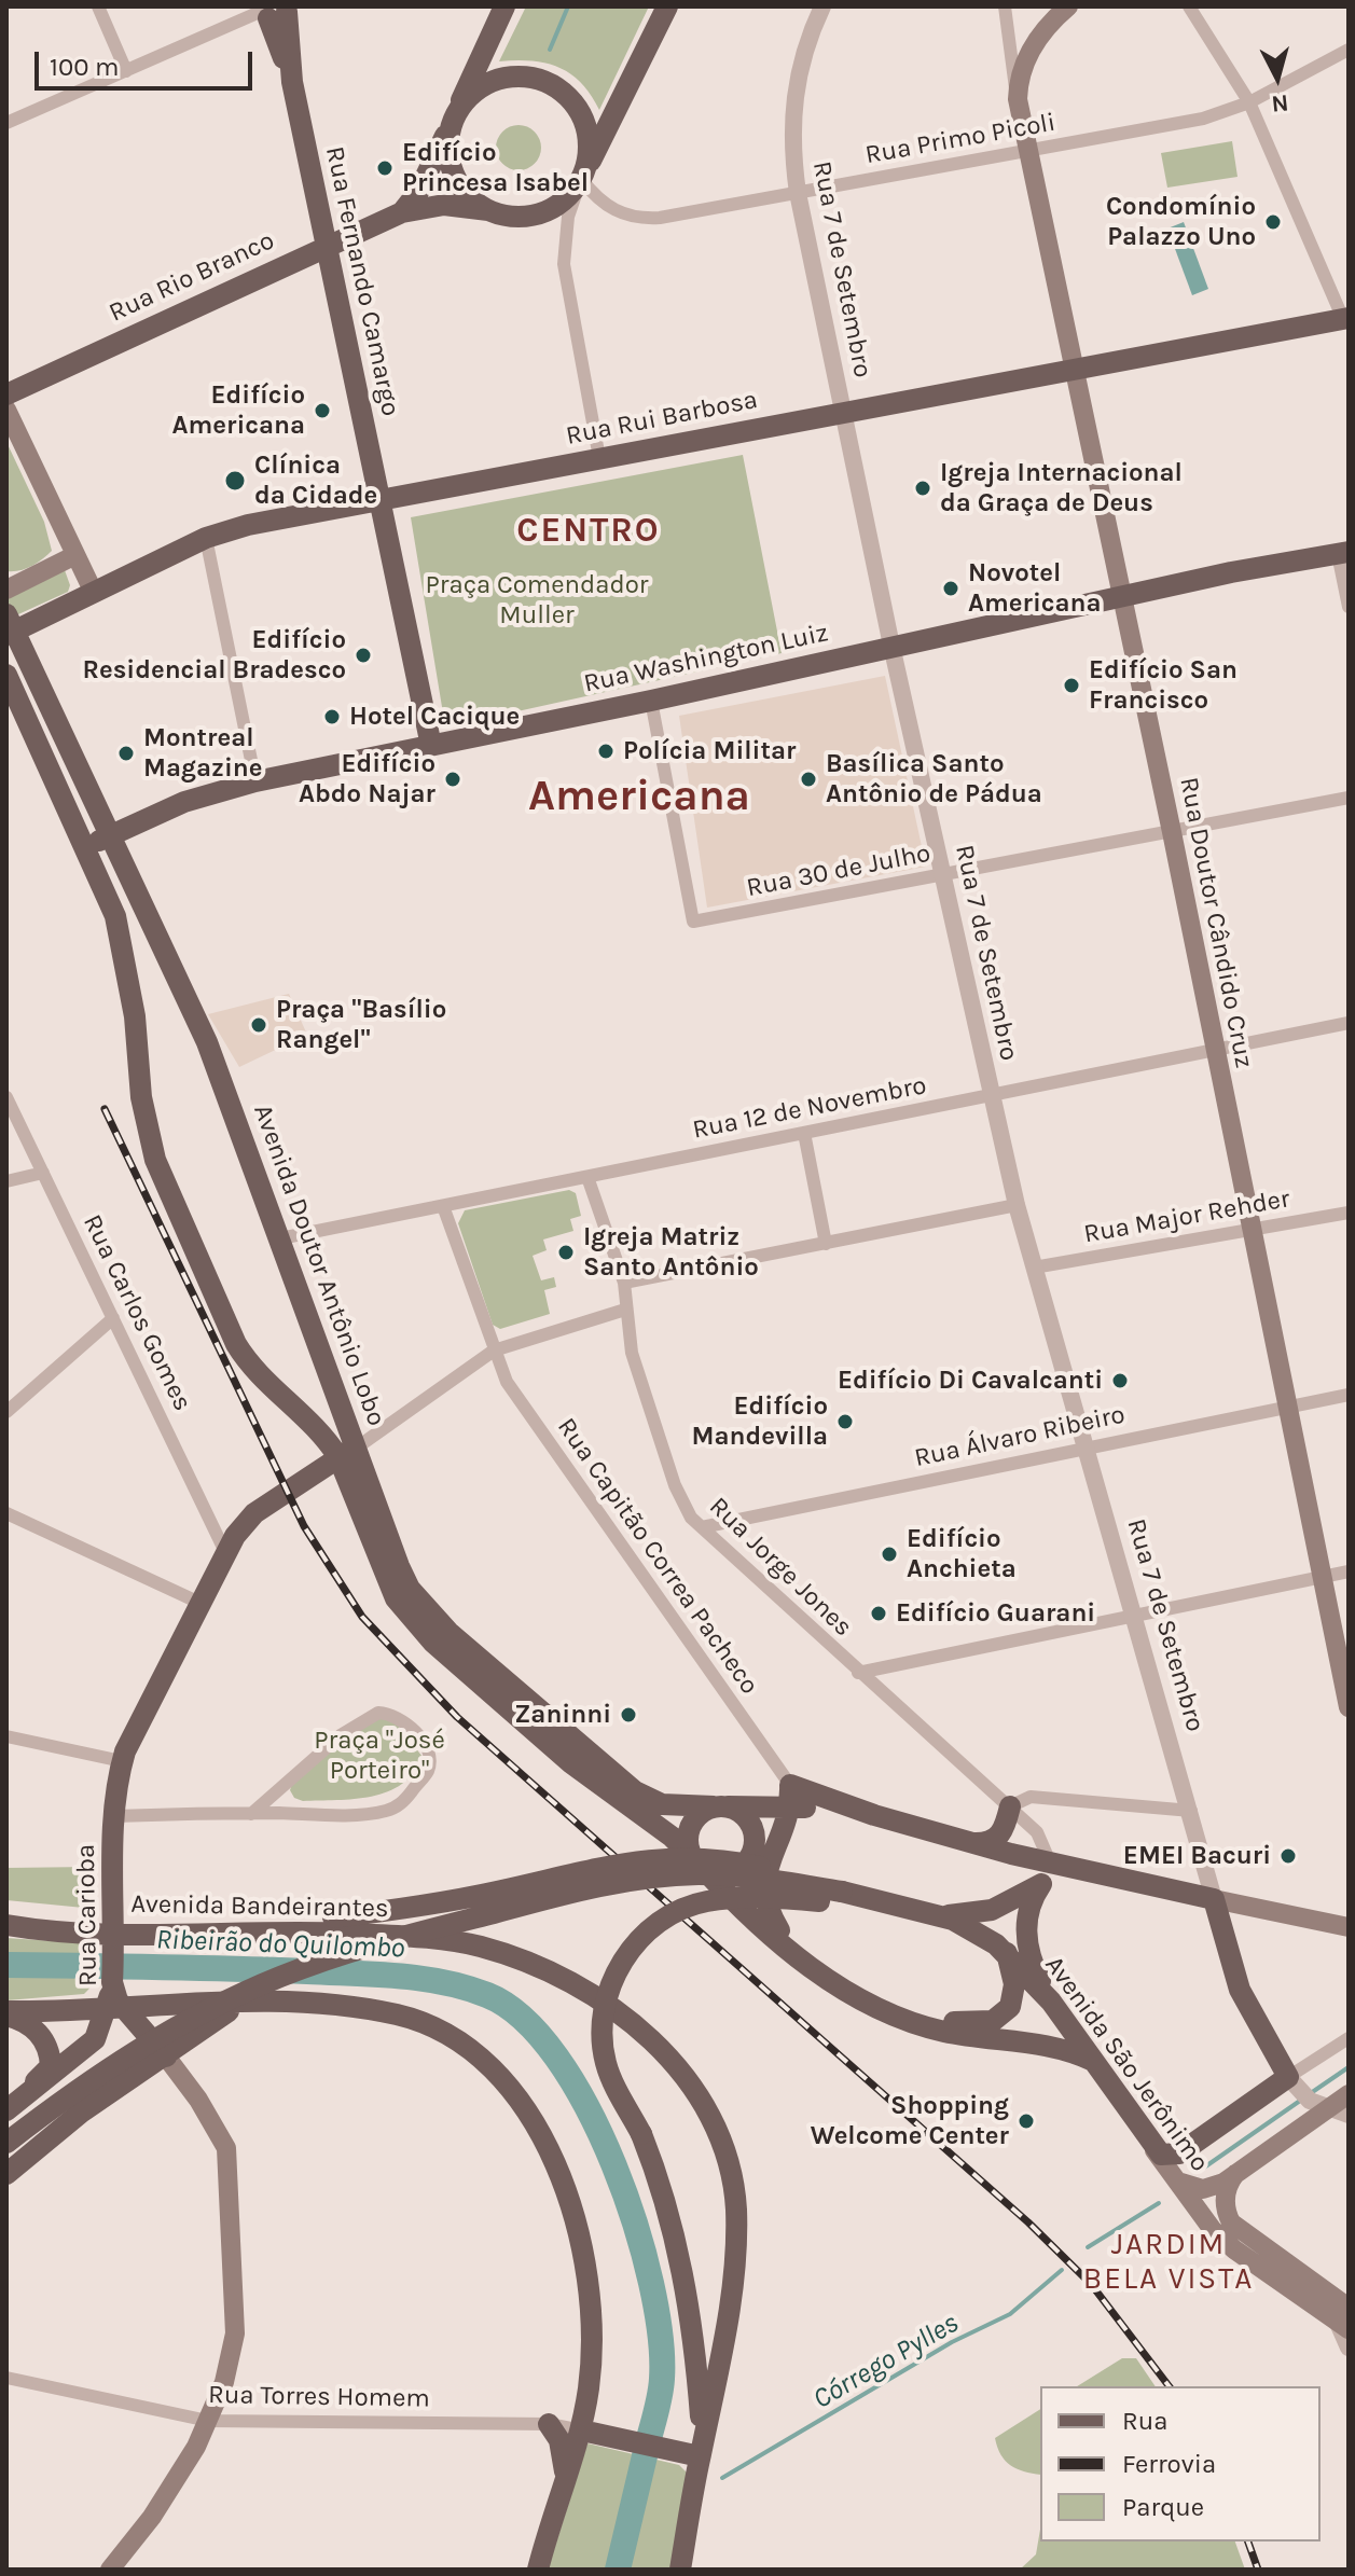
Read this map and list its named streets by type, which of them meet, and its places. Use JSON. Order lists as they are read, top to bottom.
{
  "streets": {
    "main road": [
      "Rua Rio Branco",
      "Rua Fernando Camargo",
      "Rua Rui Barbosa",
      "Rua Washington Luiz",
      "Rua Doutor Cândido Cruz",
      "Avenida Doutor Antônio Lobo",
      "Avenida Bandeirantes",
      "Rua Carioba",
      "Avenida São Jerônimo"
    ],
    "street": [
      "Rua Primo Picoli",
      "Rua 7 de Setembro",
      "Rua 30 de Julho",
      "Rua 12 de Novembro",
      "Rua Major Rehder",
      "Rua Carlos Gomes",
      "Rua Álvaro Ribeiro",
      "Rua Capitão Correa Pacheco",
      "Rua Jorge Jones",
      "Rua Torres Homem"
    ]
  },
  "crossings": [
    ["Rua Primo Picoli", "Rua 7 de Setembro"],
    ["Rua Primo Picoli", "Rua Rio Branco"],
    ["Rua Primo Picoli", "Rua Doutor Cândido Cruz"],
    ["Rua 7 de Setembro", "Rua Rui Barbosa"],
    ["Rua 7 de Setembro", "Rua Washington Luiz"],
    ["Rua 7 de Setembro", "Rua 30 de Julho"],
    ["Rua 7 de Setembro", "Rua 12 de Novembro"],
    ["Rua 7 de Setembro", "Rua Major Rehder"],
    ["Rua 7 de Setembro", "Avenida Doutor Antônio Lobo"],
    ["Rua 7 de Setembro", "Rua Álvaro Ribeiro"],
    ["Rua Rio Branco", "Rua Fernando Camargo"],
    ["Rua Fernando Camargo", "Rua Rui Barbosa"],
    ["Rua Fernando Camargo", "Rua Washington Luiz"],
    ["Rua Rui Barbosa", "Rua Doutor Cândido Cruz"],
    ["Rua Rui Barbosa", "Avenida Doutor Antônio Lobo"],
    ["Rua Washington Luiz", "Rua 30 de Julho"],
    ["Rua Washington Luiz", "Rua Doutor Cândido Cruz"],
    ["Rua Washington Luiz", "Avenida Doutor Antônio Lobo"],
    ["Rua 30 de Julho", "Rua Doutor Cândido Cruz"],
    ["Rua Doutor Cândido Cruz", "Rua 12 de Novembro"],
    ["Rua Doutor Cândido Cruz", "Rua Major Rehder"],
    ["Rua Doutor Cândido Cruz", "Rua Álvaro Ribeiro"],
    ["Rua 12 de Novembro", "Avenida Doutor Antônio Lobo"],
    ["Rua 12 de Novembro", "Rua Capitão Correa Pacheco"],
    ["Rua 12 de Novembro", "Rua Jorge Jones"],
    ["Avenida Doutor Antônio Lobo", "Rua Capitão Correa Pacheco"],
    ["Avenida Doutor Antônio Lobo", "Rua Jorge Jones"],
    ["Avenida Doutor Antônio Lobo", "Rua Carioba"],
    ["Avenida Doutor Antônio Lobo", "Avenida São Jerônimo"],
    ["Rua Carlos Gomes", "Rua Carioba"],
    ["Rua Álvaro Ribeiro", "Rua Jorge Jones"],
    ["Rua Capitão Correa Pacheco", "Rua Carioba"],
    ["Rua Jorge Jones", "Rua Carioba"],
    ["Avenida Bandeirantes", "Rua Carioba"],
    ["Rua Carioba", "Rua Torres Homem"]
  ],
  "districts": ["CENTRO", "Americana", "JARDIM BELA VISTA"],
  "water": ["Ribeirão do Quilombo", "Córrego Pylles"],
  "parks": ["Praça Comendador Muller", "Praça \"José Porteiro\""],
  "places": [
    "Edifício Princesa Isabel",
    "Condomínio Palazzo Uno",
    "Edifício Americana",
    "Clínica da Cidade",
    "Igreja Internacional da Graça de Deus",
    "Novotel Americana",
    "Edifício Residencial Bradesco",
    "Edifício San Francisco",
    "Hotel Cacique",
    "Polícia Militar",
    "Montreal Magazine",
    "Edifício Abdo Najar",
    "Basílica Santo Antônio de Pádua",
    "Praça \"Basílio Rangel\"",
    "Igreja Matriz Santo Antônio",
    "Edifício Di Cavalcanti",
    "Edifício Mandevilla",
    "Edifício Anchieta",
    "Edifício Guarani",
    "Zaninni",
    "EMEI Bacuri",
    "Shopping Welcome Center"
  ],
  "legend": ["Rua", "Ferrovia", "Parque"],
  "scale_bar": "100 m",
  "north": "bottom"
}
